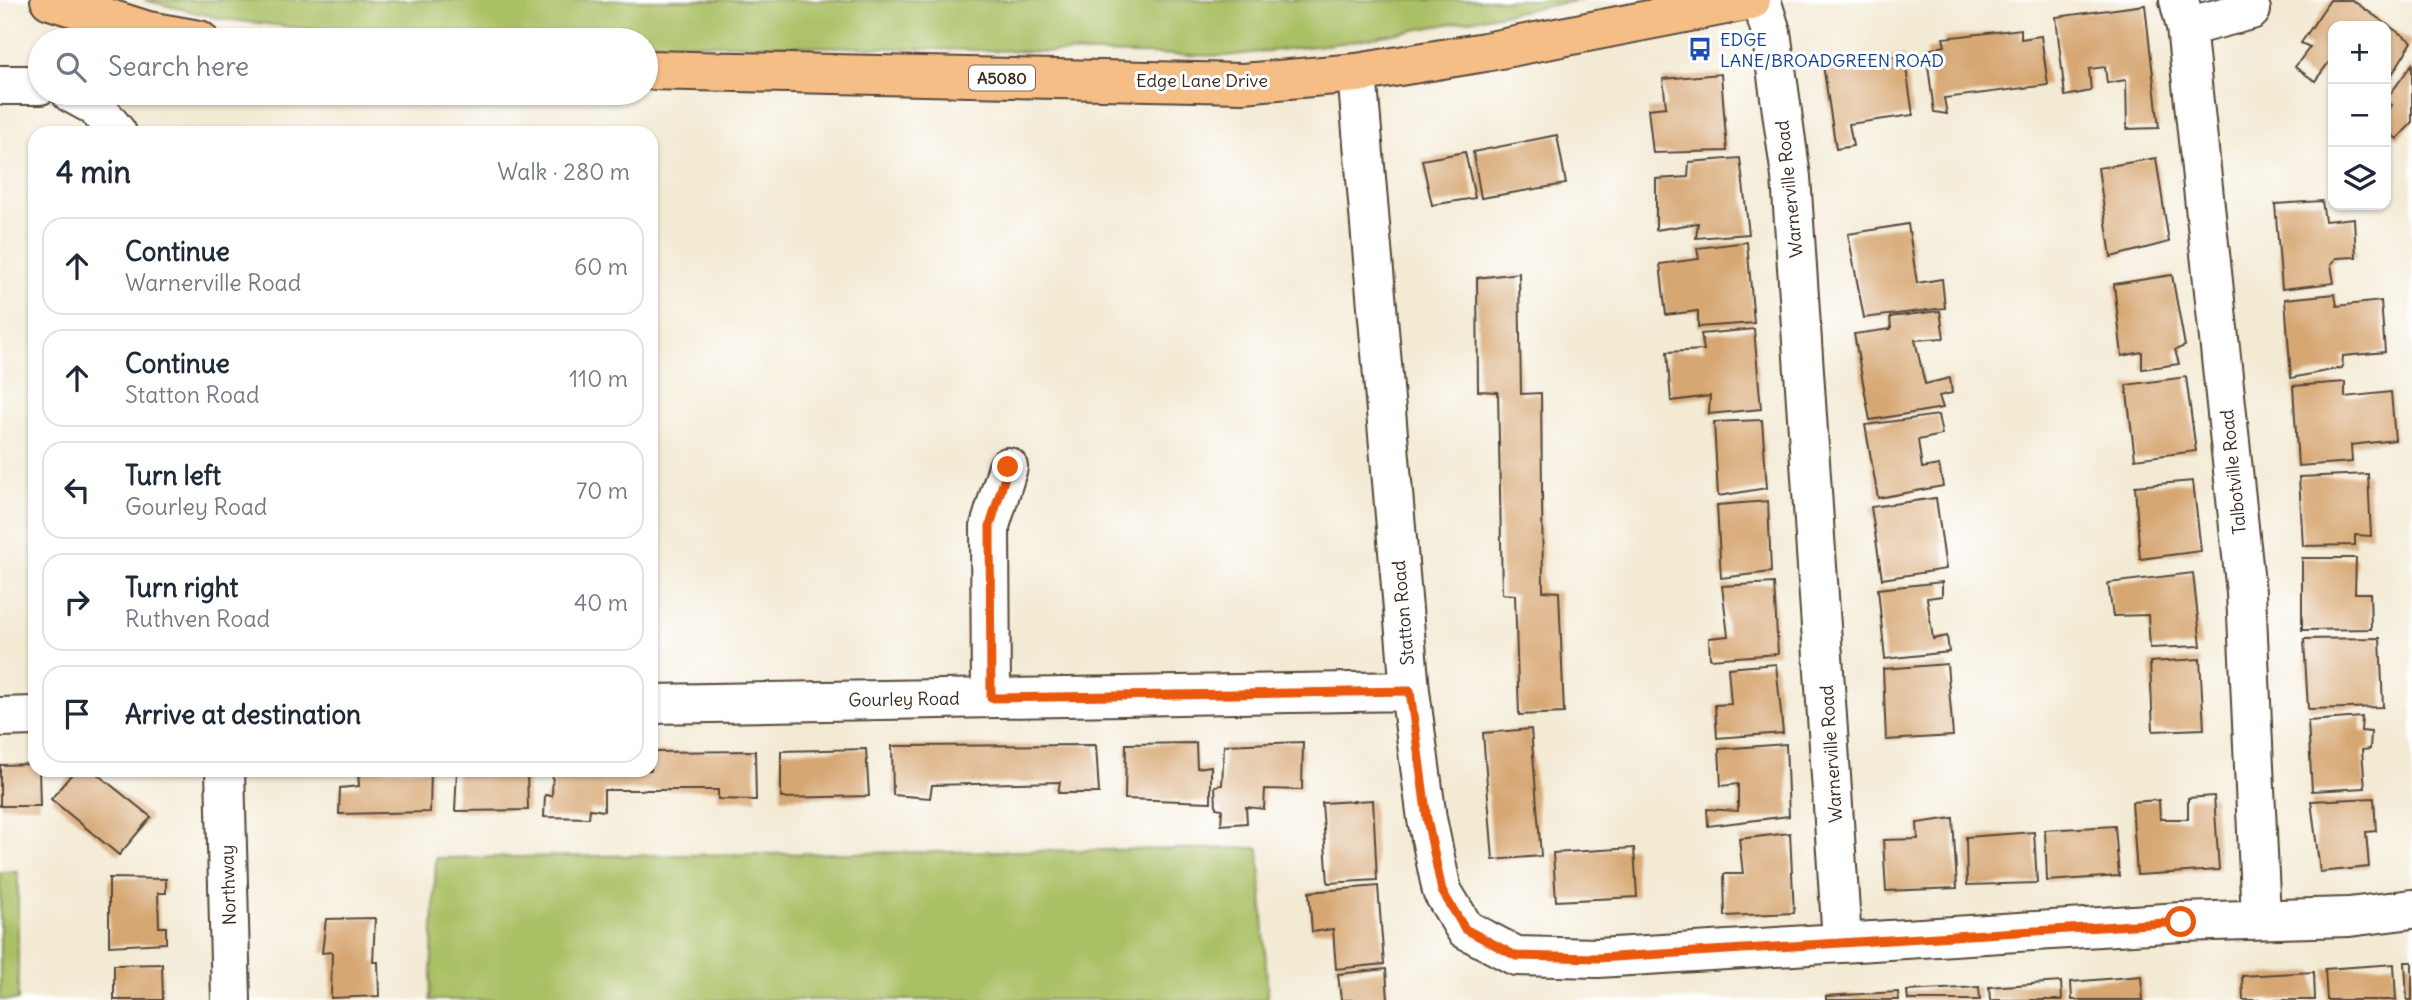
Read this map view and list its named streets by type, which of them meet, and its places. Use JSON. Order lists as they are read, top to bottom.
{
  "streets": {
    "highway": ["A5080", "Edge Lane Drive"],
    "street": [
      "Warnerville Road",
      "Talbotville Road",
      "Statton Road",
      "Gourley Road",
      "Northway"
    ]
  },
  "crossings": [
    ["Edge Lane Drive", "Statton Road"],
    ["Warnerville Road", "Statton Road"],
    ["Statton Road", "Gourley Road"]
  ],
  "places": {
    "bus stop": ["EDGE LANE/BROADGREEN ROAD"]
  },
  "page": {
    "map_buttons": ["+", "−"],
    "search": "Search here",
    "heading": ["4 min", "Walk · 280 m"],
    "list": [
      ["Continue", "Warnerville Road", "60 m"],
      ["Continue", "Statton Road", "110 m"],
      ["Turn left", "Gourley Road", "70 m"],
      ["Turn right", "Ruthven Road", "40 m"],
      "Arrive at destination"
    ]
  }
}
